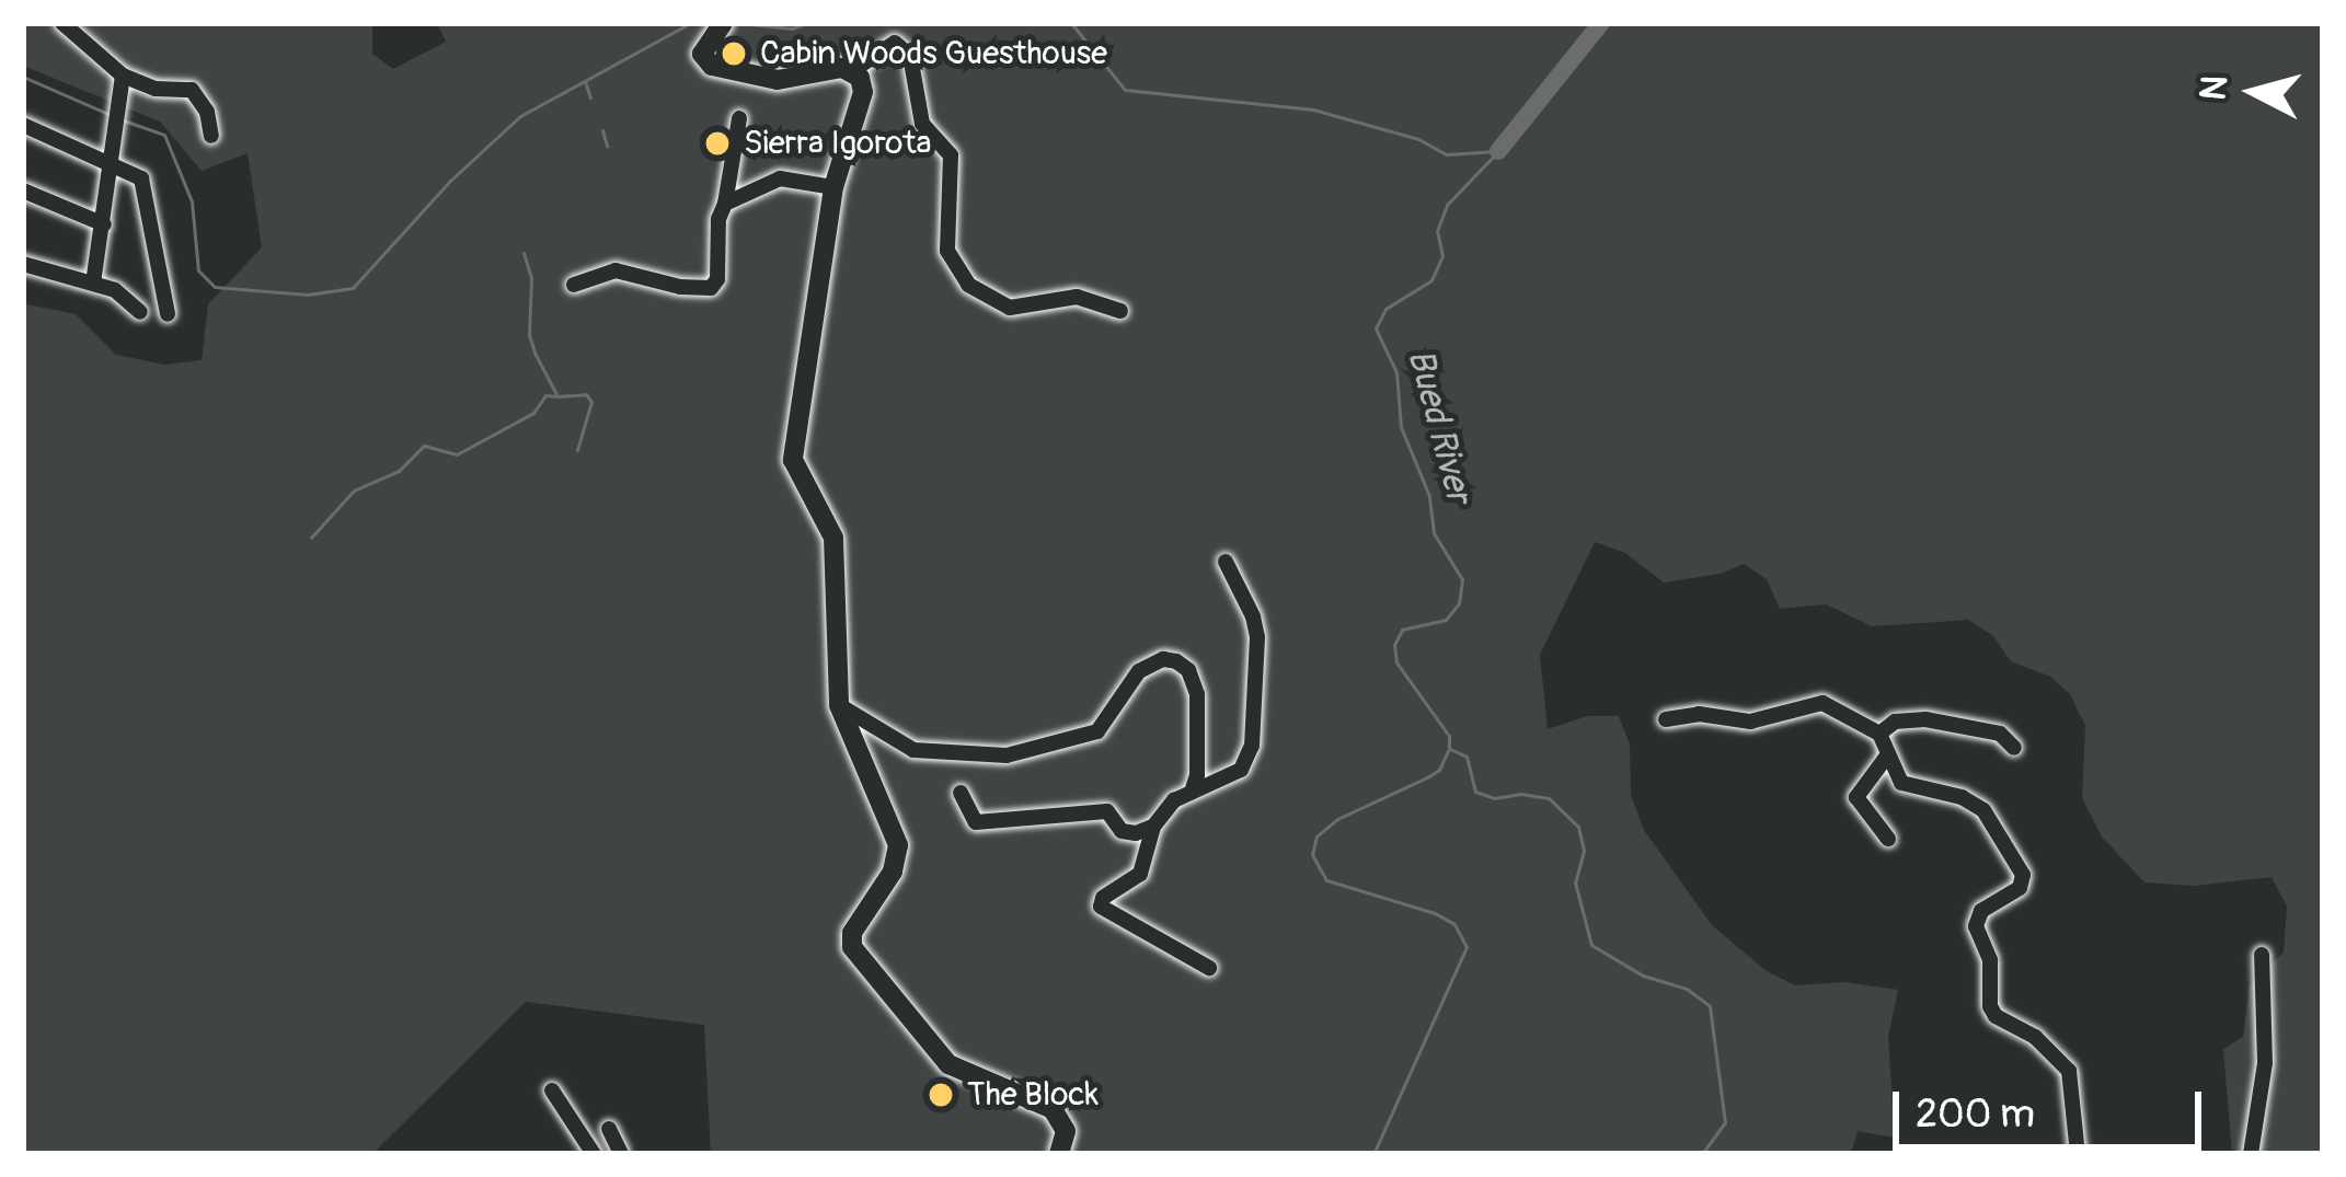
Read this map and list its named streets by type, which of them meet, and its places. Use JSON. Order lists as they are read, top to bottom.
{
  "water": ["Bued River"],
  "places": ["Cabin Woods Guesthouse", "Sierra Igorota", "The Block"],
  "scale_bar": "200 m",
  "north": "left"
}
